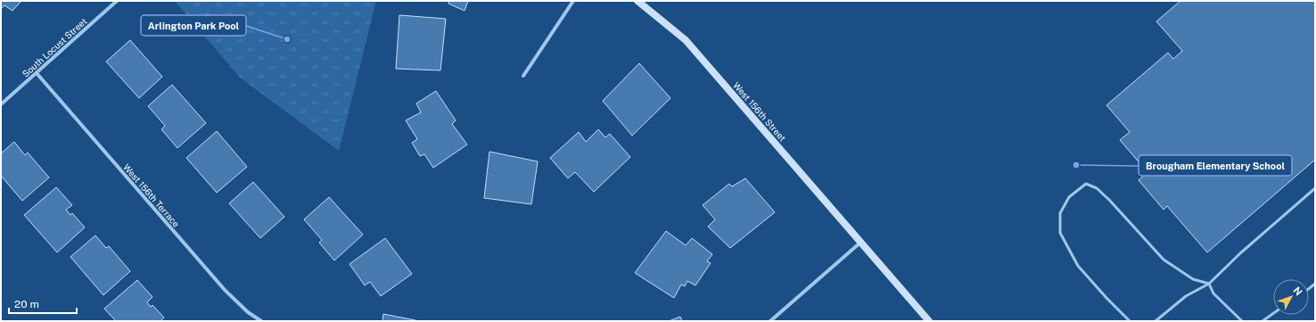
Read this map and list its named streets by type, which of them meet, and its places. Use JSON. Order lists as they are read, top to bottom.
{
  "streets": {
    "street": ["South Locust Street", "West 156th Street", "West 156th Terrace"]
  },
  "crossings": [
    ["South Locust Street", "West 156th Terrace"]
  ],
  "places": ["Arlington Park Pool", "Brougham Elementary School"],
  "scale_bar": "20 m",
  "north": "top right"
}
